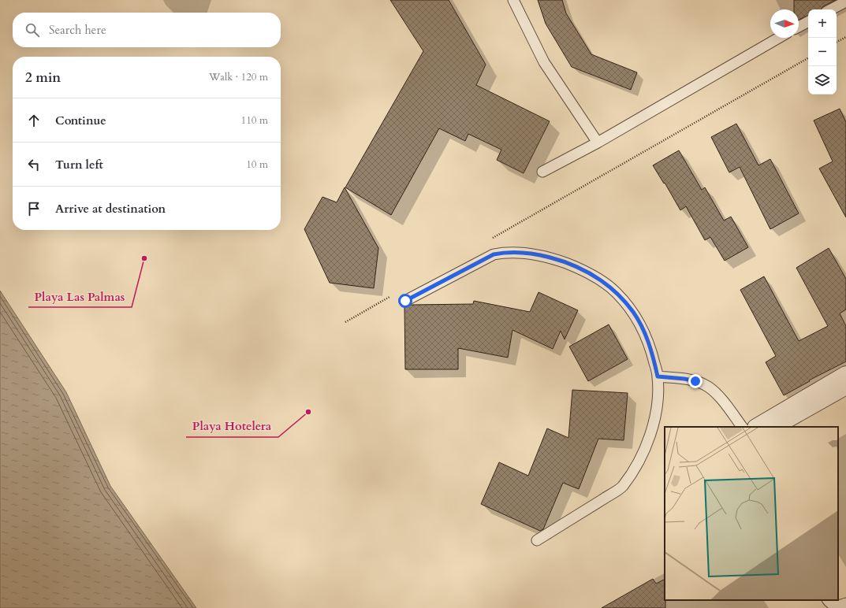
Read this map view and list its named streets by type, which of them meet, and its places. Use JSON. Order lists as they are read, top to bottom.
{
  "places": ["Playa Las Palmas", "Playa Hotelera"],
  "north": "right",
  "page": {
    "map_buttons": ["+", "−"],
    "search": "Search here",
    "heading": ["2 min", "Walk · 120 m"],
    "list": [
      ["Continue", "110 m"],
      ["Turn left", "10 m"],
      "Arrive at destination"
    ]
  }
}
